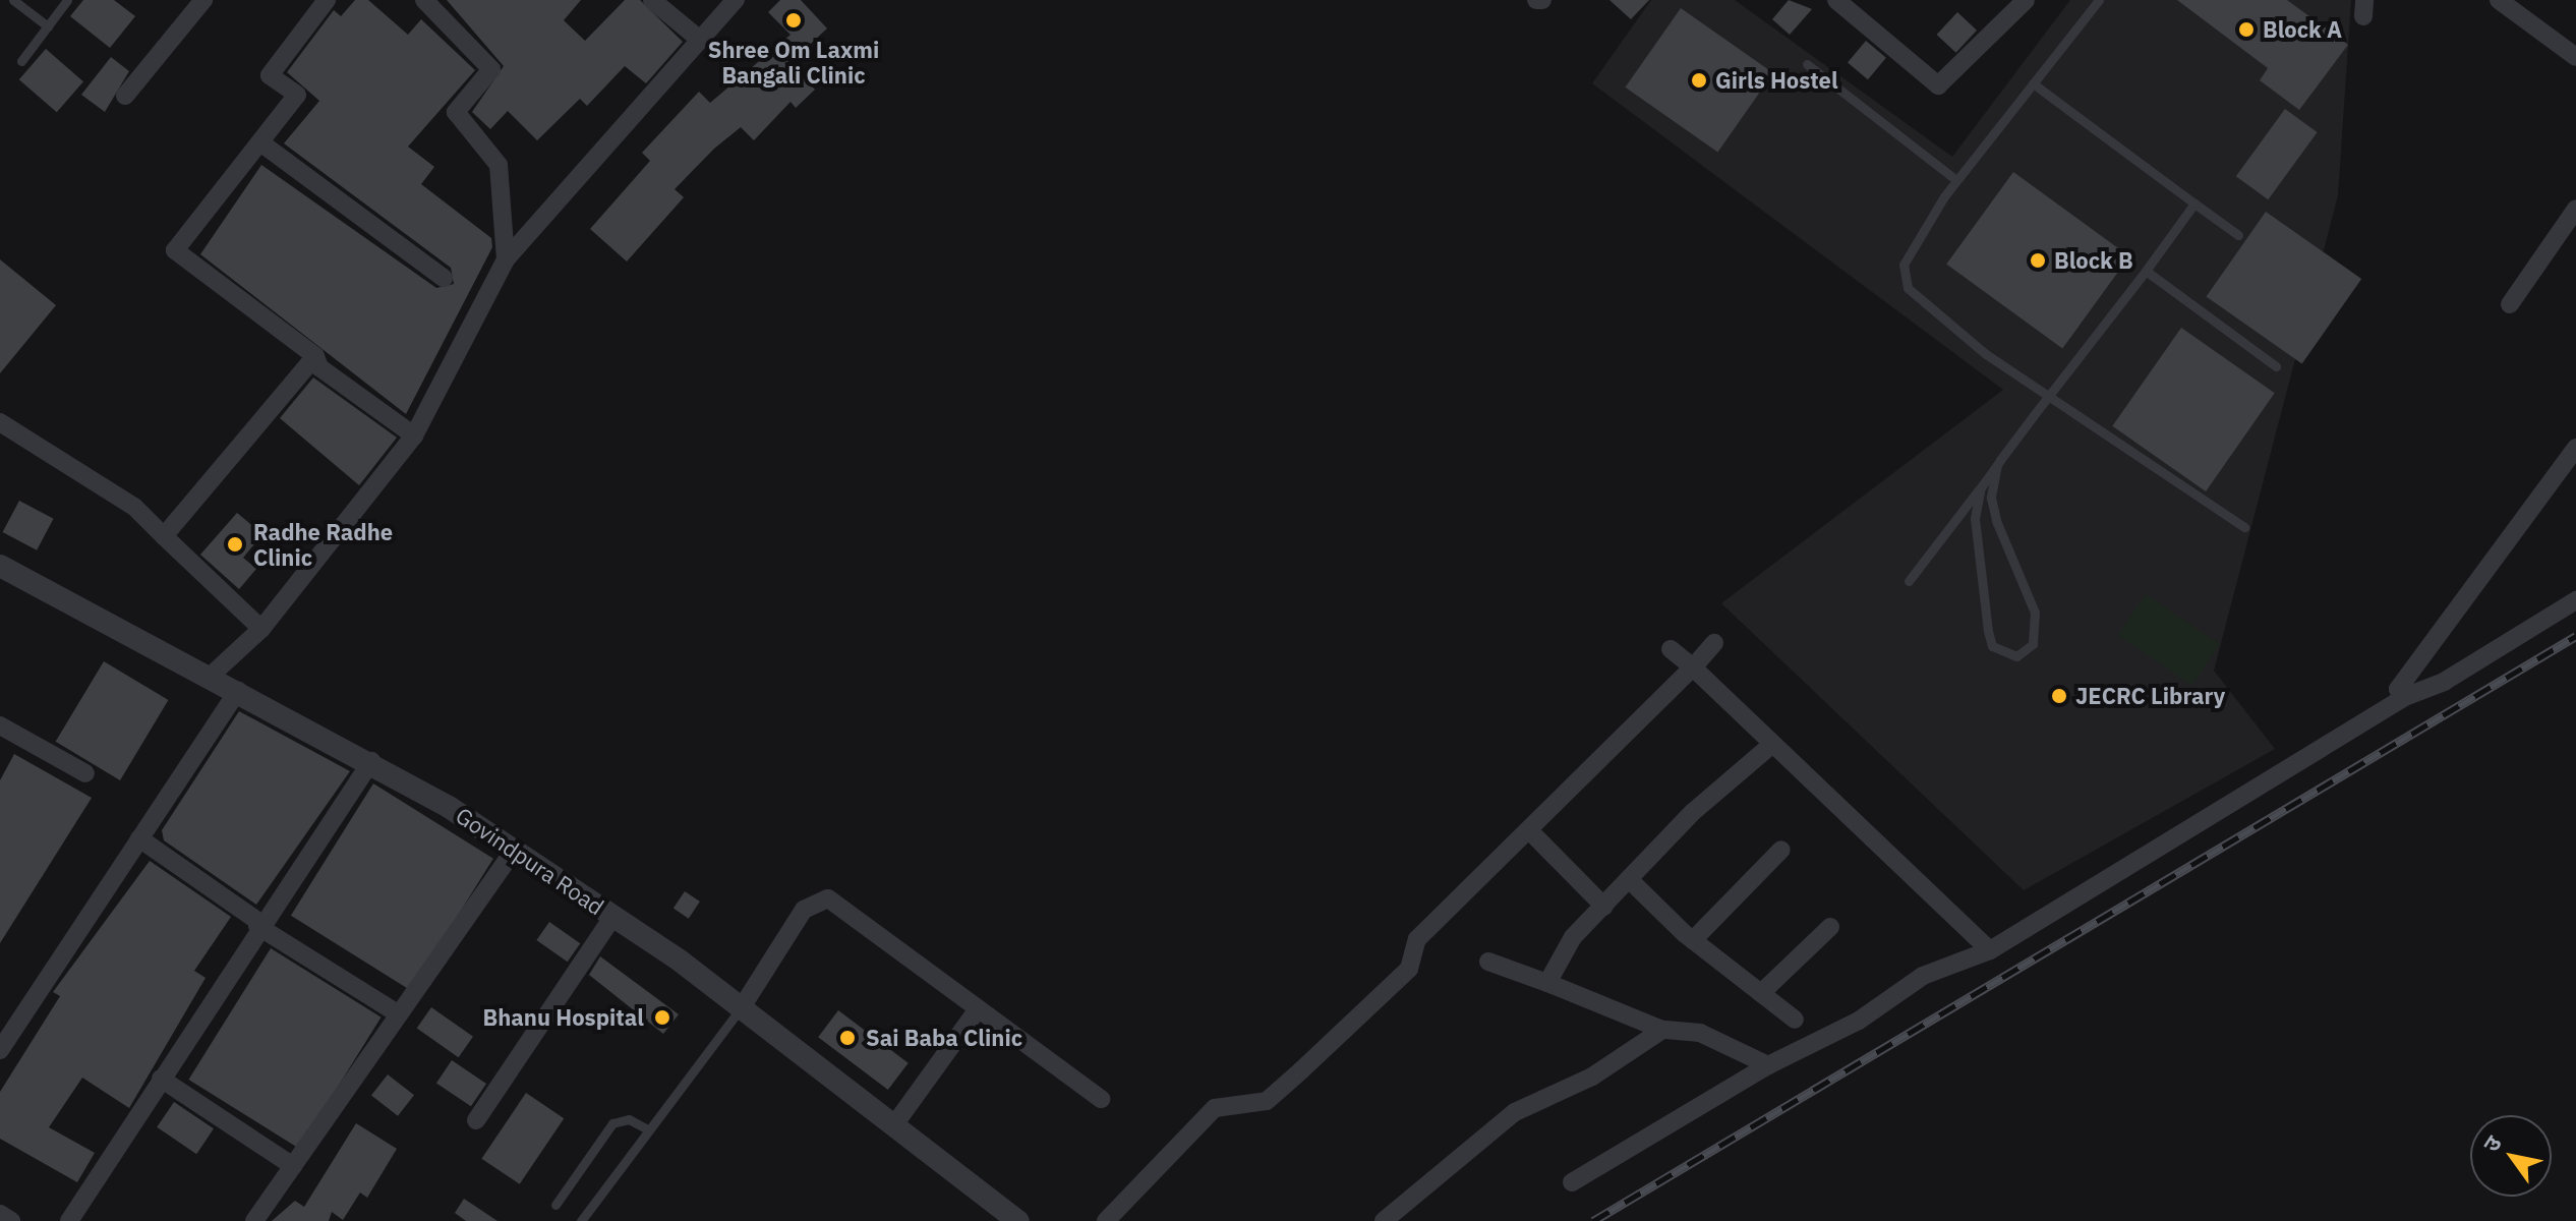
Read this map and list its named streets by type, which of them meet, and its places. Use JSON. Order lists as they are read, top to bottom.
{
  "streets": {
    "street": ["Govindpura Road"]
  },
  "places": [
    "Shree Om Laxmi Bangali Clinic",
    "Block A",
    "Girls Hostel",
    "Block B",
    "Radhe Radhe Clinic",
    "JECRC Library",
    "Bhanu Hospital",
    "Sai Baba Clinic"
  ],
  "north": "top left"
}
